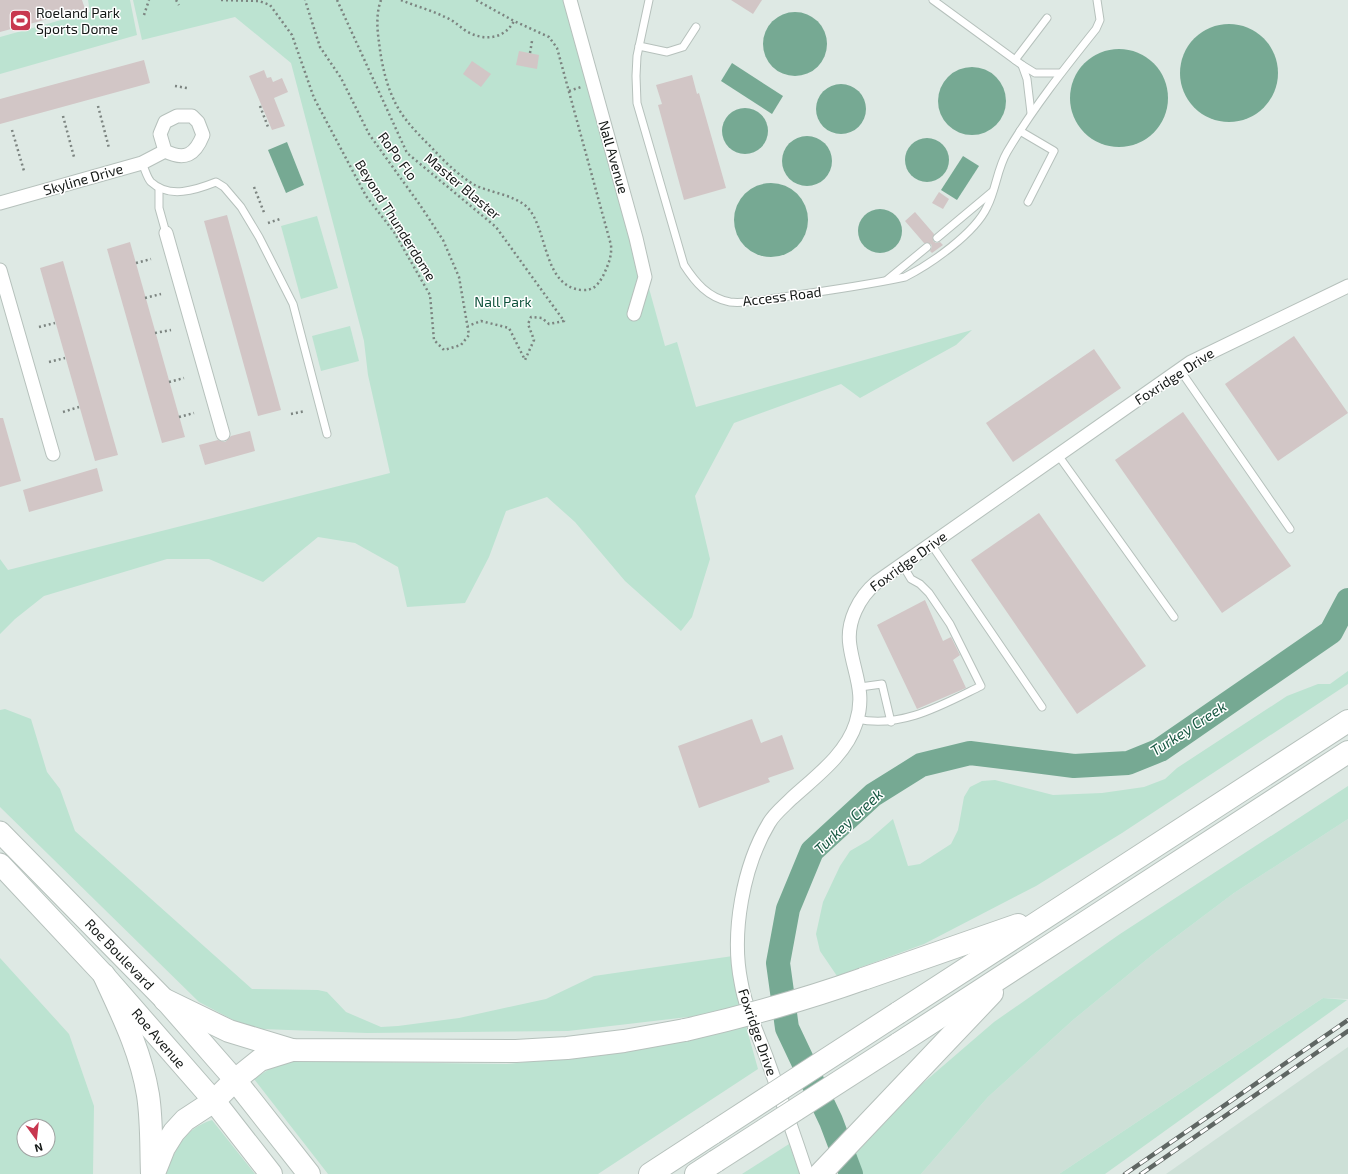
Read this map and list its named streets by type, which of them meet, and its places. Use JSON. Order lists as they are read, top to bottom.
{
  "streets": {
    "main road": ["Roe Boulevard", "Roe Avenue"],
    "street": ["Nall Avenue", "Skyline Drive", "Foxridge Drive"],
    "lane": ["Access Road"],
    "path": ["RoPo Flo", "Master Blaster", "Beyond Thunderdome"]
  },
  "crossings": [
    ["RoPo Flo", "Master Blaster"],
    ["RoPo Flo", "Beyond Thunderdome"],
    ["Master Blaster", "Beyond Thunderdome"],
    ["Roe Boulevard", "Roe Avenue"]
  ],
  "water": ["Turkey Creek"],
  "parks": ["Nall Park"],
  "places": {
    "sports": ["Roeland Park Sports Dome"]
  },
  "north": "bottom"
}
